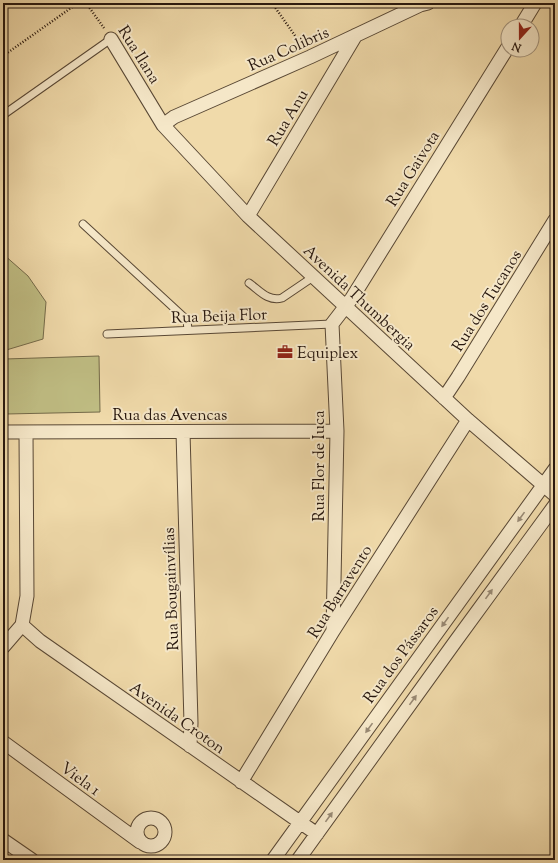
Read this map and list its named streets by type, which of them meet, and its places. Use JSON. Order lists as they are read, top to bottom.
{
  "streets": {
    "street": [
      "Rua Colibris",
      "Rua Ilana",
      "Rua Anu",
      "Rua Gaivota",
      "Avenida Thumbergia",
      "Rua dos Tucanos",
      "Rua das Avencas",
      "Rua Flor de Iuca",
      "Rua Bougainvílias",
      "Rua Barravento",
      "Rua dos Pássaros",
      "Avenida Croton",
      "Viela 1"
    ],
    "lane": ["Rua Beija Flor"]
  },
  "crossings": [
    ["Rua Colibris", "Rua Ilana"],
    ["Rua Colibris", "Rua Anu"],
    ["Rua Colibris", "Avenida Thumbergia"],
    ["Rua Ilana", "Avenida Thumbergia"],
    ["Rua Anu", "Avenida Thumbergia"],
    ["Rua Gaivota", "Avenida Thumbergia"],
    ["Avenida Thumbergia", "Rua dos Tucanos"],
    ["Avenida Thumbergia", "Rua Barravento"],
    ["Avenida Thumbergia", "Rua dos Pássaros"],
    ["Rua Beija Flor", "Rua Flor de Iuca"],
    ["Rua das Avencas", "Rua Flor de Iuca"],
    ["Rua das Avencas", "Rua Bougainvílias"],
    ["Rua Flor de Iuca", "Rua Barravento"],
    ["Rua Bougainvílias", "Avenida Croton"],
    ["Rua Barravento", "Avenida Croton"],
    ["Rua dos Pássaros", "Avenida Croton"]
  ],
  "places": {
    "office": ["Equiplex"]
  },
  "north": "bottom"
}
